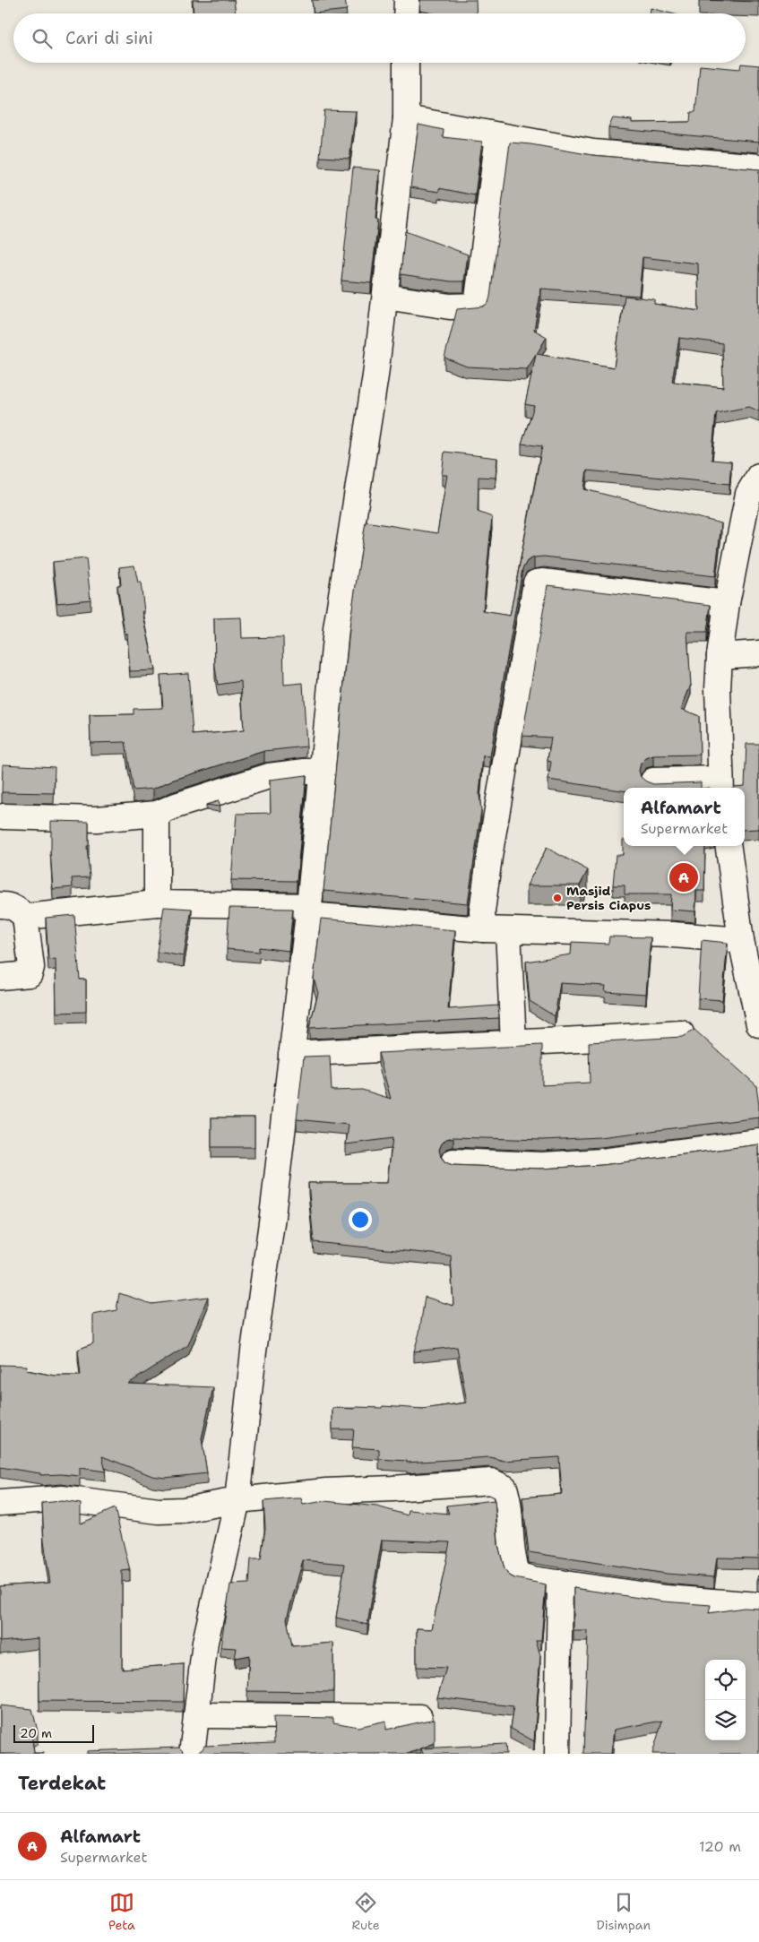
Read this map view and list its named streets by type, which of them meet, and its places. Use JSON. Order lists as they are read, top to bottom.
{
  "places": ["Masjid Persis Ciapus"],
  "scale_bar": "20 m",
  "page": {
    "search": "Cari di sini",
    "popup": ["Alfamart", "Supermarket"],
    "pins": "A",
    "scale": "20 m",
    "heading": "Terdekat",
    "list": [
      {
        "mark": "A",
        "name": "Alfamart",
        "note": "Supermarket",
        "value": "120 m"
      }
    ],
    "nav": ["Peta", "Rute", "Disimpan"]
  }
}
